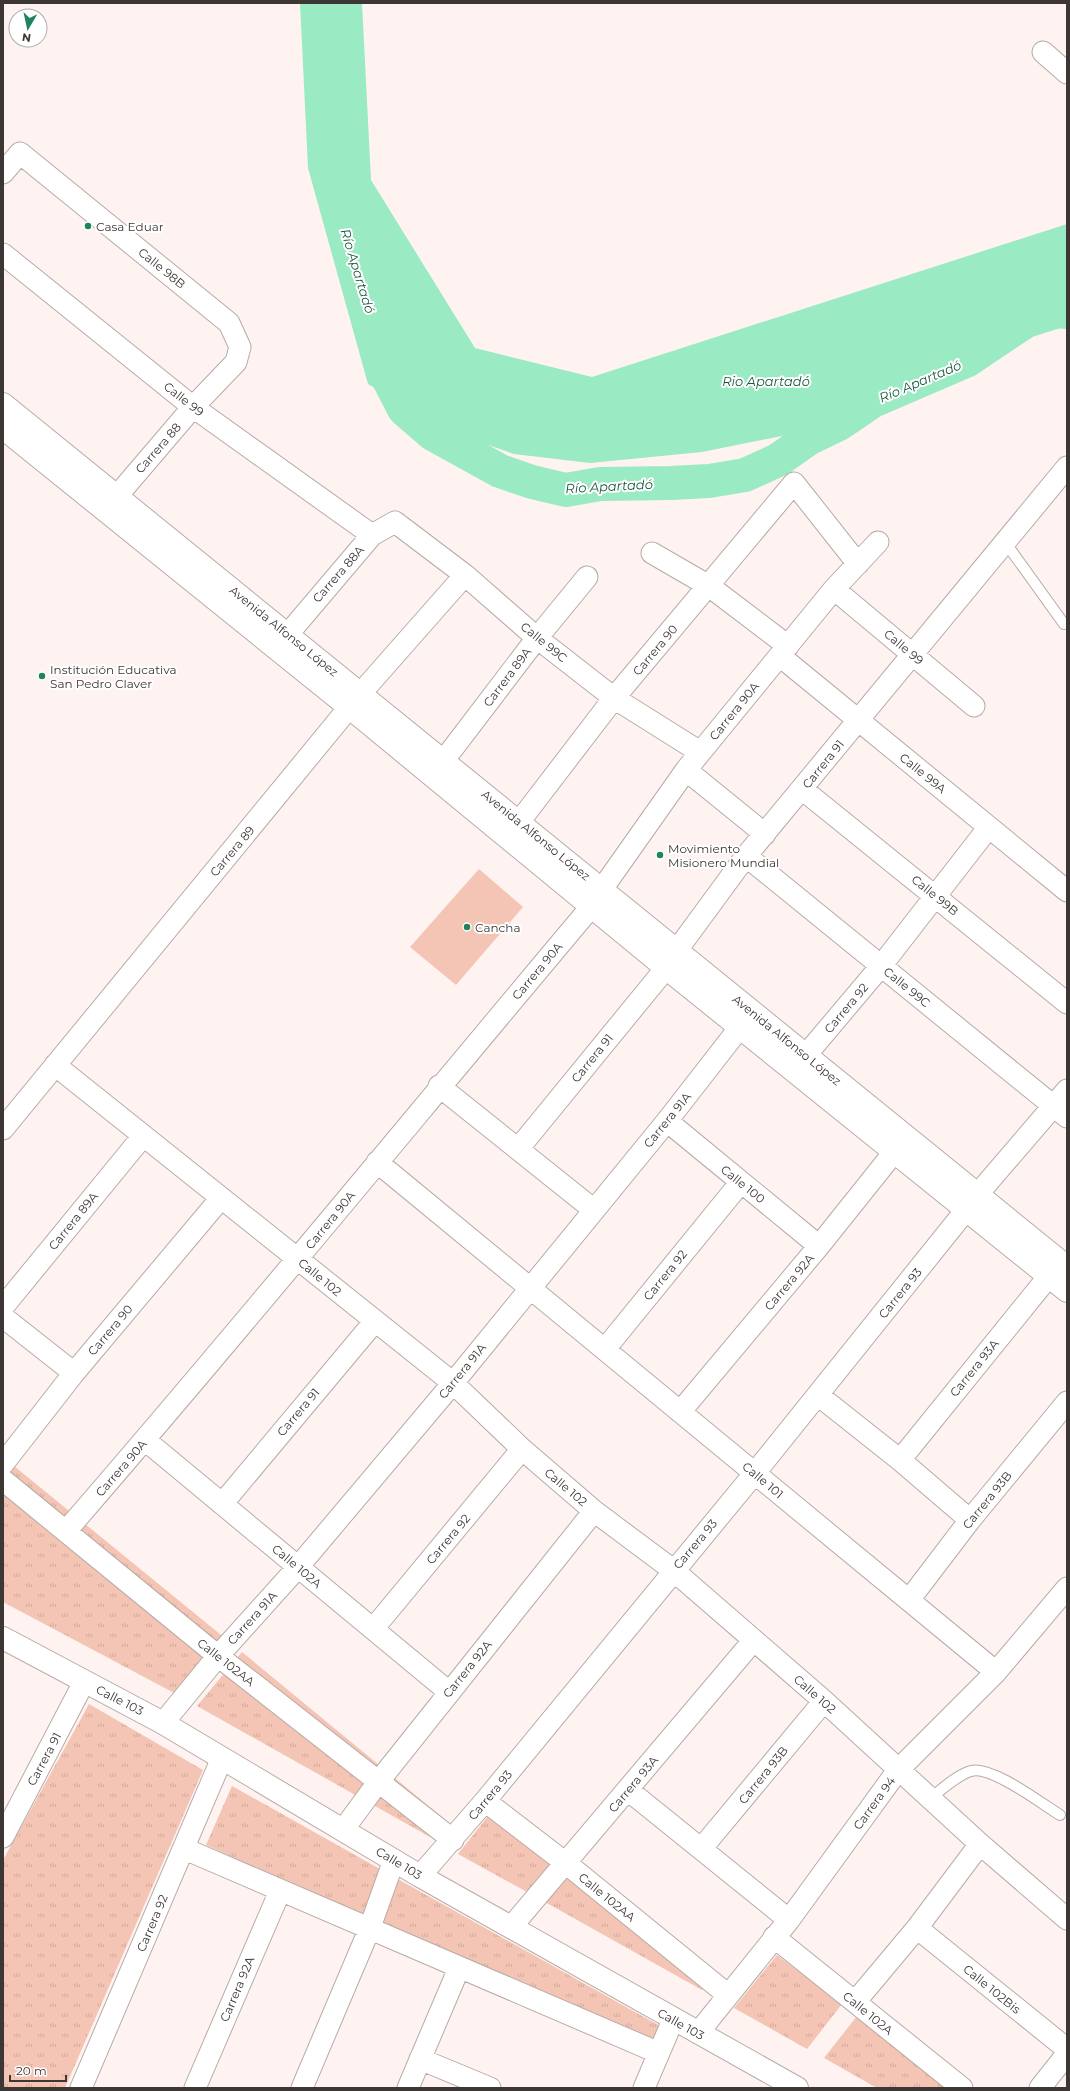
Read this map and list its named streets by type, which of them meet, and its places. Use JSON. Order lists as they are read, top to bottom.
{
  "streets": {
    "street": [
      "Calle 98B",
      "Calle 99",
      "Carrera 88",
      "Carrera 88A",
      "Avenida Alfonso López",
      "Calle 99C",
      "Carrera 90",
      "Carrera 89A",
      "Carrera 90A",
      "Carrera 91",
      "Calle 99A",
      "Carrera 89",
      "Calle 99B",
      "Carrera 92",
      "Carrera 91A",
      "Calle 100",
      "Calle 102",
      "Carrera 92A",
      "Carrera 93",
      "Carrera 93A",
      "Calle 101",
      "Carrera 93B",
      "Calle 102A",
      "Calle 102AA",
      "Calle 103",
      "Carrera 94",
      "Calle 102Bis"
    ]
  },
  "crossings": [
    ["Calle 98B", "Carrera 88"],
    ["Calle 99", "Carrera 88"],
    ["Calle 99", "Carrera 88A"],
    ["Calle 99", "Carrera 90A"],
    ["Calle 99", "Carrera 91"],
    ["Carrera 88", "Avenida Alfonso López"],
    ["Carrera 88A", "Avenida Alfonso López"],
    ["Carrera 88A", "Calle 99C"],
    ["Avenida Alfonso López", "Carrera 90"],
    ["Avenida Alfonso López", "Carrera 89A"],
    ["Avenida Alfonso López", "Carrera 90A"],
    ["Avenida Alfonso López", "Carrera 91"],
    ["Avenida Alfonso López", "Carrera 89"],
    ["Avenida Alfonso López", "Carrera 92"],
    ["Avenida Alfonso López", "Carrera 91A"],
    ["Avenida Alfonso López", "Carrera 92A"],
    ["Avenida Alfonso López", "Carrera 93"],
    ["Avenida Alfonso López", "Carrera 93A"],
    ["Calle 99C", "Carrera 90"],
    ["Calle 99C", "Carrera 89A"],
    ["Calle 99C", "Carrera 90A"],
    ["Calle 99C", "Carrera 91"],
    ["Calle 99C", "Carrera 89"],
    ["Calle 99C", "Carrera 92"],
    ["Calle 99C", "Carrera 93"],
    ["Carrera 90", "Carrera 90A"],
    ["Carrera 90", "Calle 99A"],
    ["Carrera 90", "Calle 102"],
    ["Carrera 89A", "Calle 102"],
    ["Carrera 90A", "Calle 99A"],
    ["Carrera 90A", "Calle 102"],
    ["Carrera 90A", "Calle 101"],
    ["Carrera 90A", "Calle 102A"],
    ["Carrera 90A", "Calle 102AA"],
    ["Carrera 91", "Calle 99A"],
    ["Carrera 91", "Calle 99B"],
    ["Carrera 91", "Calle 102"],
    ["Carrera 91", "Calle 102A"],
    ["Carrera 91", "Calle 103"],
    ["Calle 99A", "Carrera 92"],
    ["Carrera 89", "Calle 102"],
    ["Calle 99B", "Carrera 92"],
    ["Carrera 92", "Calle 100"],
    ["Carrera 92", "Calle 102"],
    ["Carrera 92", "Calle 101"],
    ["Carrera 92", "Calle 102A"],
    ["Carrera 92", "Calle 103"],
    ["Carrera 91A", "Calle 100"],
    ["Carrera 91A", "Calle 102"],
    ["Carrera 91A", "Calle 101"],
    ["Carrera 91A", "Calle 102A"],
    ["Carrera 91A", "Calle 102AA"],
    ["Carrera 91A", "Calle 103"],
    ["Calle 100", "Carrera 92A"],
    ["Calle 102", "Carrera 92A"],
    ["Calle 102", "Carrera 93"],
    ["Calle 102", "Carrera 93A"],
    ["Calle 102", "Carrera 93B"],
    ["Calle 102", "Carrera 94"],
    ["Carrera 92A", "Calle 101"],
    ["Carrera 92A", "Calle 102A"],
    ["Carrera 92A", "Calle 102AA"],
    ["Carrera 92A", "Calle 103"],
    ["Carrera 93", "Calle 101"],
    ["Carrera 93", "Calle 102AA"],
    ["Carrera 93", "Calle 103"],
    ["Carrera 93A", "Calle 102AA"],
    ["Carrera 93A", "Calle 103"],
    ["Calle 101", "Carrera 93B"],
    ["Calle 101", "Carrera 94"],
    ["Calle 102A", "Carrera 94"],
    ["Calle 102AA", "Carrera 94"],
    ["Calle 103", "Carrera 94"]
  ],
  "water": ["Río Apartadó", "Rio Apartadó"],
  "places": [
    "Casa Eduar",
    "Institución Educativa San Pedro Claver",
    "Movimiento Misionero Mundial",
    "Cancha"
  ],
  "scale_bar": "20 m",
  "north": "bottom"
}
